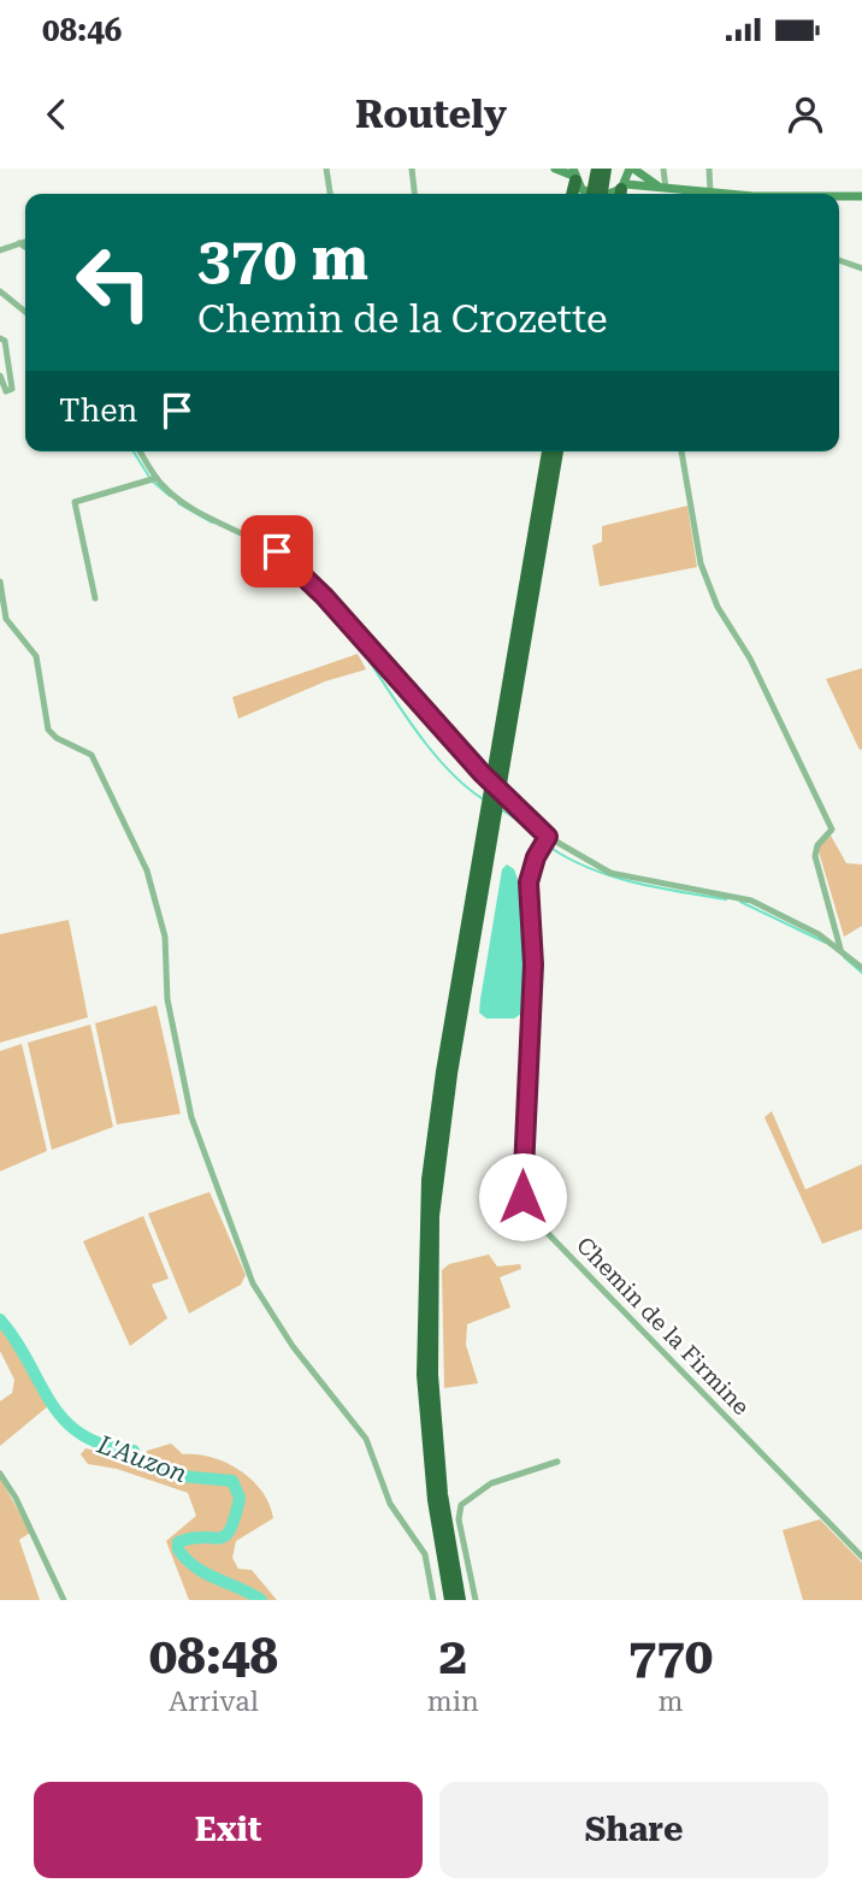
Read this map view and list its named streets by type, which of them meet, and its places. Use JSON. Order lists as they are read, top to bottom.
{
  "streets": {
    "street": ["Chemin de la Firmine"]
  },
  "water": ["L'Auzon"],
  "page": {
    "status": "08:46",
    "header": "Routely",
    "turn": ["370 m", "Chemin de la Crozette"],
    "then": "Then",
    "eta": [
      "08:48",
      "Arrival",
      "2",
      "min",
      "770",
      "m"
    ],
    "buttons": ["Exit", "Share"]
  }
}
